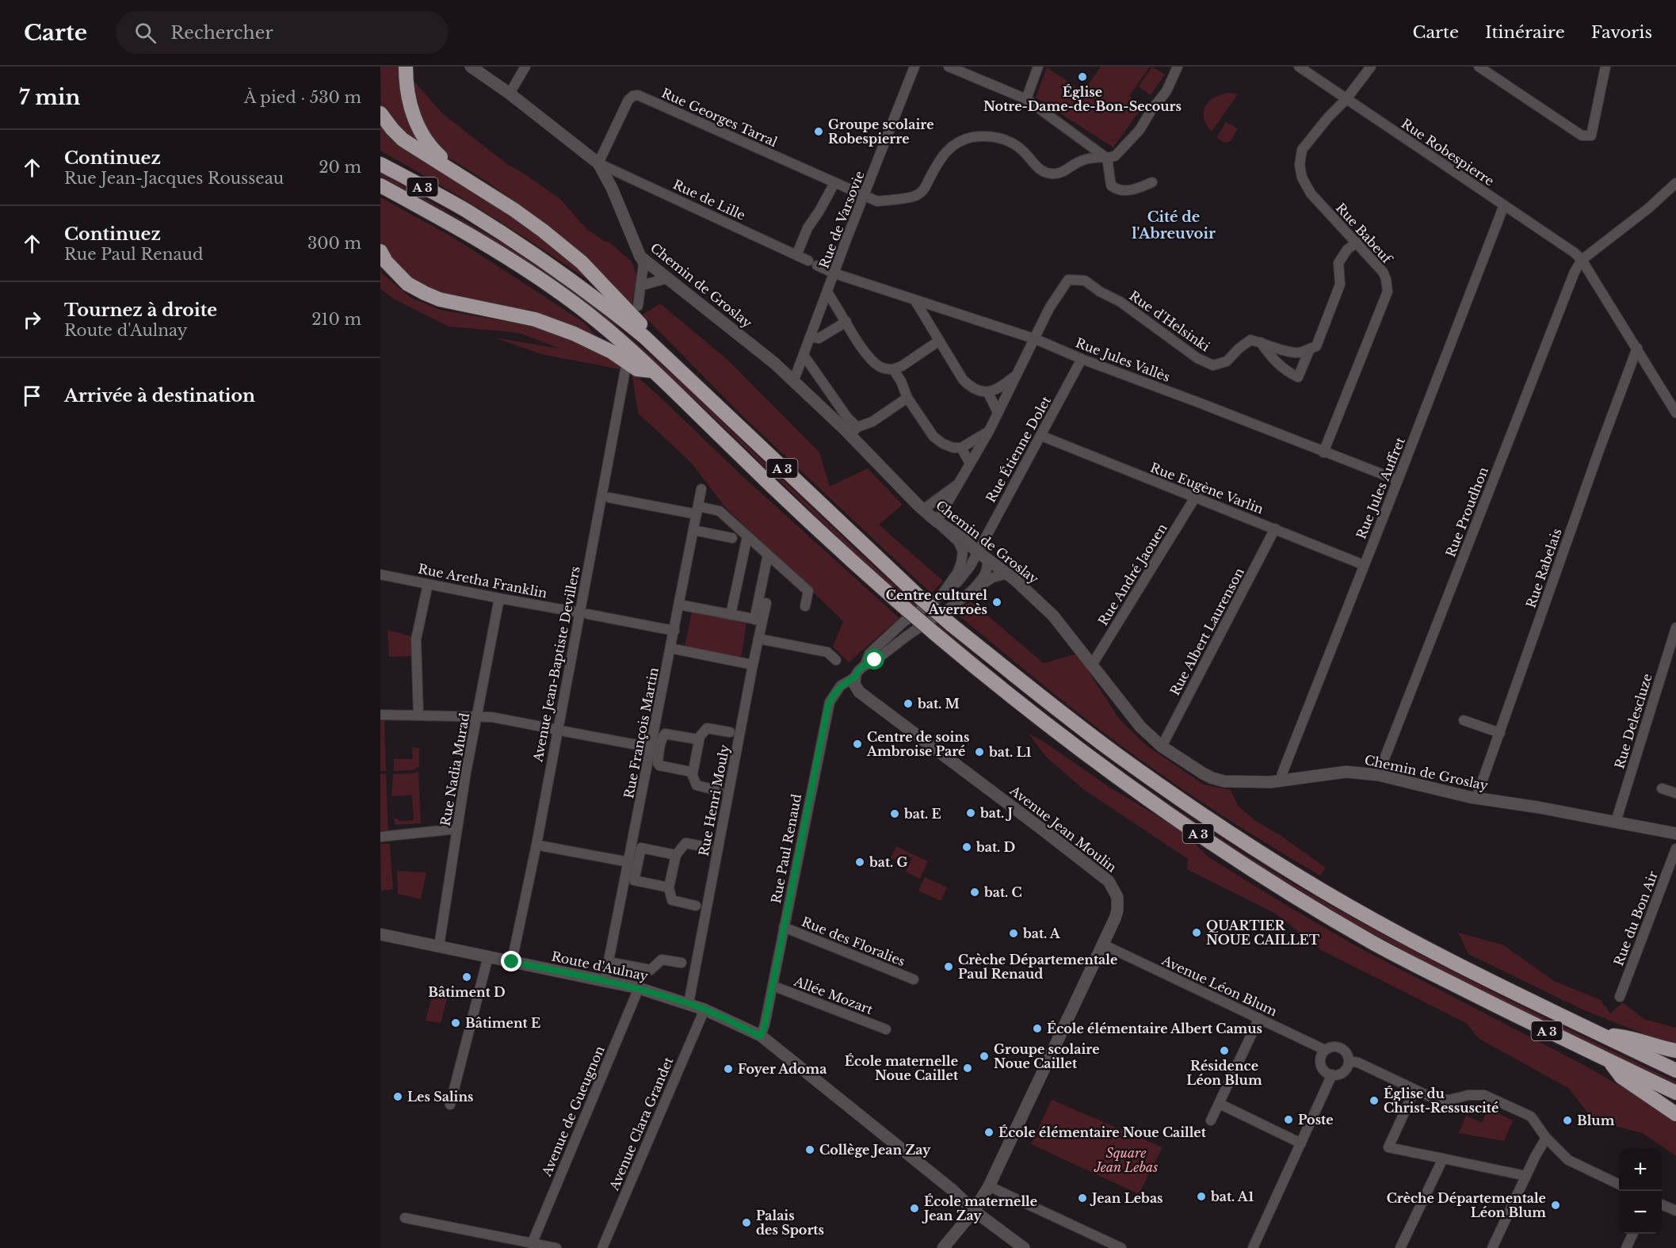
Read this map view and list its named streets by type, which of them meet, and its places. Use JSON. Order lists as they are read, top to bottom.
{
  "streets": {
    "highway": ["A 3"],
    "street": [
      "Rue Georges Tarral",
      "Rue Robespierre",
      "Rue de Lille",
      "Rue de Varsovie",
      "Rue Babeuf",
      "Chemin de Groslay",
      "Rue d'Helsinki",
      "Rue Jules Vallès",
      "Rue Étienne Dolet",
      "Rue Eugène Varlin",
      "Rue Jules Auffret",
      "Rue Proudhon",
      "Rue Rabelais",
      "Rue André Jaouen",
      "Rue Aretha Franklin",
      "Rue Albert Laurenson",
      "Avenue Jean-Baptiste Devillers",
      "Rue Delescluze",
      "Rue François Martin",
      "Rue Nadia Murad",
      "Rue Henri Mouly",
      "Avenue Jean Moulin",
      "Rue Paul Renaud",
      "Rue du Bon Air",
      "Rue des Floralies",
      "Route d'Aulnay",
      "Avenue Léon Blum",
      "Allée Mozart",
      "Avenue de Gueugnon",
      "Avenue Clara Grandet"
    ]
  },
  "crossings": [
    ["Rue Georges Tarral", "Rue de Lille"],
    ["Rue Georges Tarral", "Rue de Varsovie"],
    ["Rue Georges Tarral", "Chemin de Groslay"],
    ["Rue Robespierre", "Rue Babeuf"],
    ["Rue Robespierre", "Rue Jules Auffret"],
    ["Rue Robespierre", "Rue Proudhon"],
    ["Rue de Lille", "Rue de Varsovie"],
    ["Rue de Lille", "Chemin de Groslay"],
    ["Rue de Lille", "Rue Jules Vallès"],
    ["Rue de Varsovie", "Chemin de Groslay"],
    ["Rue de Varsovie", "Rue Jules Vallès"],
    ["Rue Babeuf", "Rue Jules Vallès"],
    ["Chemin de Groslay", "Rue Étienne Dolet"],
    ["Chemin de Groslay", "Rue Jules Auffret"],
    ["Chemin de Groslay", "Rue Proudhon"],
    ["Chemin de Groslay", "Rue Rabelais"],
    ["Chemin de Groslay", "Rue André Jaouen"],
    ["Chemin de Groslay", "Rue Albert Laurenson"],
    ["Chemin de Groslay", "Rue Delescluze"],
    ["Rue d'Helsinki", "Rue Jules Vallès"],
    ["Rue Jules Vallès", "Rue Étienne Dolet"],
    ["Rue Jules Vallès", "Rue Jules Auffret"],
    ["Rue Étienne Dolet", "Rue Eugène Varlin"],
    ["Rue Étienne Dolet", "Rue Paul Renaud"],
    ["Rue Eugène Varlin", "Rue Jules Auffret"],
    ["Rue Eugène Varlin", "Rue André Jaouen"],
    ["Rue Eugène Varlin", "Rue Albert Laurenson"],
    ["Rue Aretha Franklin", "Avenue Jean-Baptiste Devillers"],
    ["Rue Aretha Franklin", "Rue François Martin"],
    ["Rue Aretha Franklin", "Rue Nadia Murad"],
    ["Avenue Jean-Baptiste Devillers", "Route d'Aulnay"],
    ["Rue François Martin", "Route d'Aulnay"],
    ["Rue Nadia Murad", "Route d'Aulnay"],
    ["Rue Henri Mouly", "Route d'Aulnay"],
    ["Avenue Jean Moulin", "Rue Paul Renaud"],
    ["Avenue Jean Moulin", "Route d'Aulnay"],
    ["Avenue Jean Moulin", "Avenue Léon Blum"],
    ["Rue Paul Renaud", "Rue des Floralies"],
    ["Rue Paul Renaud", "Route d'Aulnay"],
    ["Rue Paul Renaud", "Allée Mozart"],
    ["Route d'Aulnay", "Avenue de Gueugnon"],
    ["Route d'Aulnay", "Avenue Clara Grandet"]
  ],
  "districts": ["Cité de l'Abreuvoir"],
  "parks": ["Square Jean Lebas"],
  "places": [
    "Église Notre-Dame-de-Bon-Secours",
    "Groupe scolaire Robespierre",
    "Centre culturel Averroès",
    "bat. M",
    "Centre de soins Ambroise Paré",
    "bat. L1",
    "bat. J",
    "bat. E",
    "bat. D",
    "bat. G",
    "bat. C",
    "QUARTIER NOUE CAILLET",
    "bat. A",
    "Crèche Départementale Paul Renaud",
    "Bâtiment D",
    "Bâtiment E",
    "École élémentaire Albert Camus",
    "Résidence Léon Blum",
    "Groupe scolaire Noue Caillet",
    "École maternelle Noue Caillet",
    "Foyer Adoma",
    "Les Salins",
    "Église du Christ-Ressuscité",
    "Poste",
    "Blum",
    "École élémentaire Noue Caillet",
    "Collège Jean Zay",
    "bat. A1",
    "Jean Lebas",
    "Crèche Départementale Léon Blum",
    "École maternelle Jean Zay",
    "Palais des Sports"
  ],
  "page": {
    "header": "Carte",
    "search": "Rechercher",
    "nav": ["Carte", "Itinéraire", "Favoris"],
    "heading": ["7 min", "À pied · 530 m"],
    "list": [
      ["Continuez", "Rue Jean-Jacques Rousseau", "20 m"],
      ["Continuez", "Rue Paul Renaud", "300 m"],
      ["Tournez à droite", "Route d'Aulnay", "210 m"],
      "Arrivée à destination"
    ],
    "map_buttons": ["+", "−"]
  }
}
